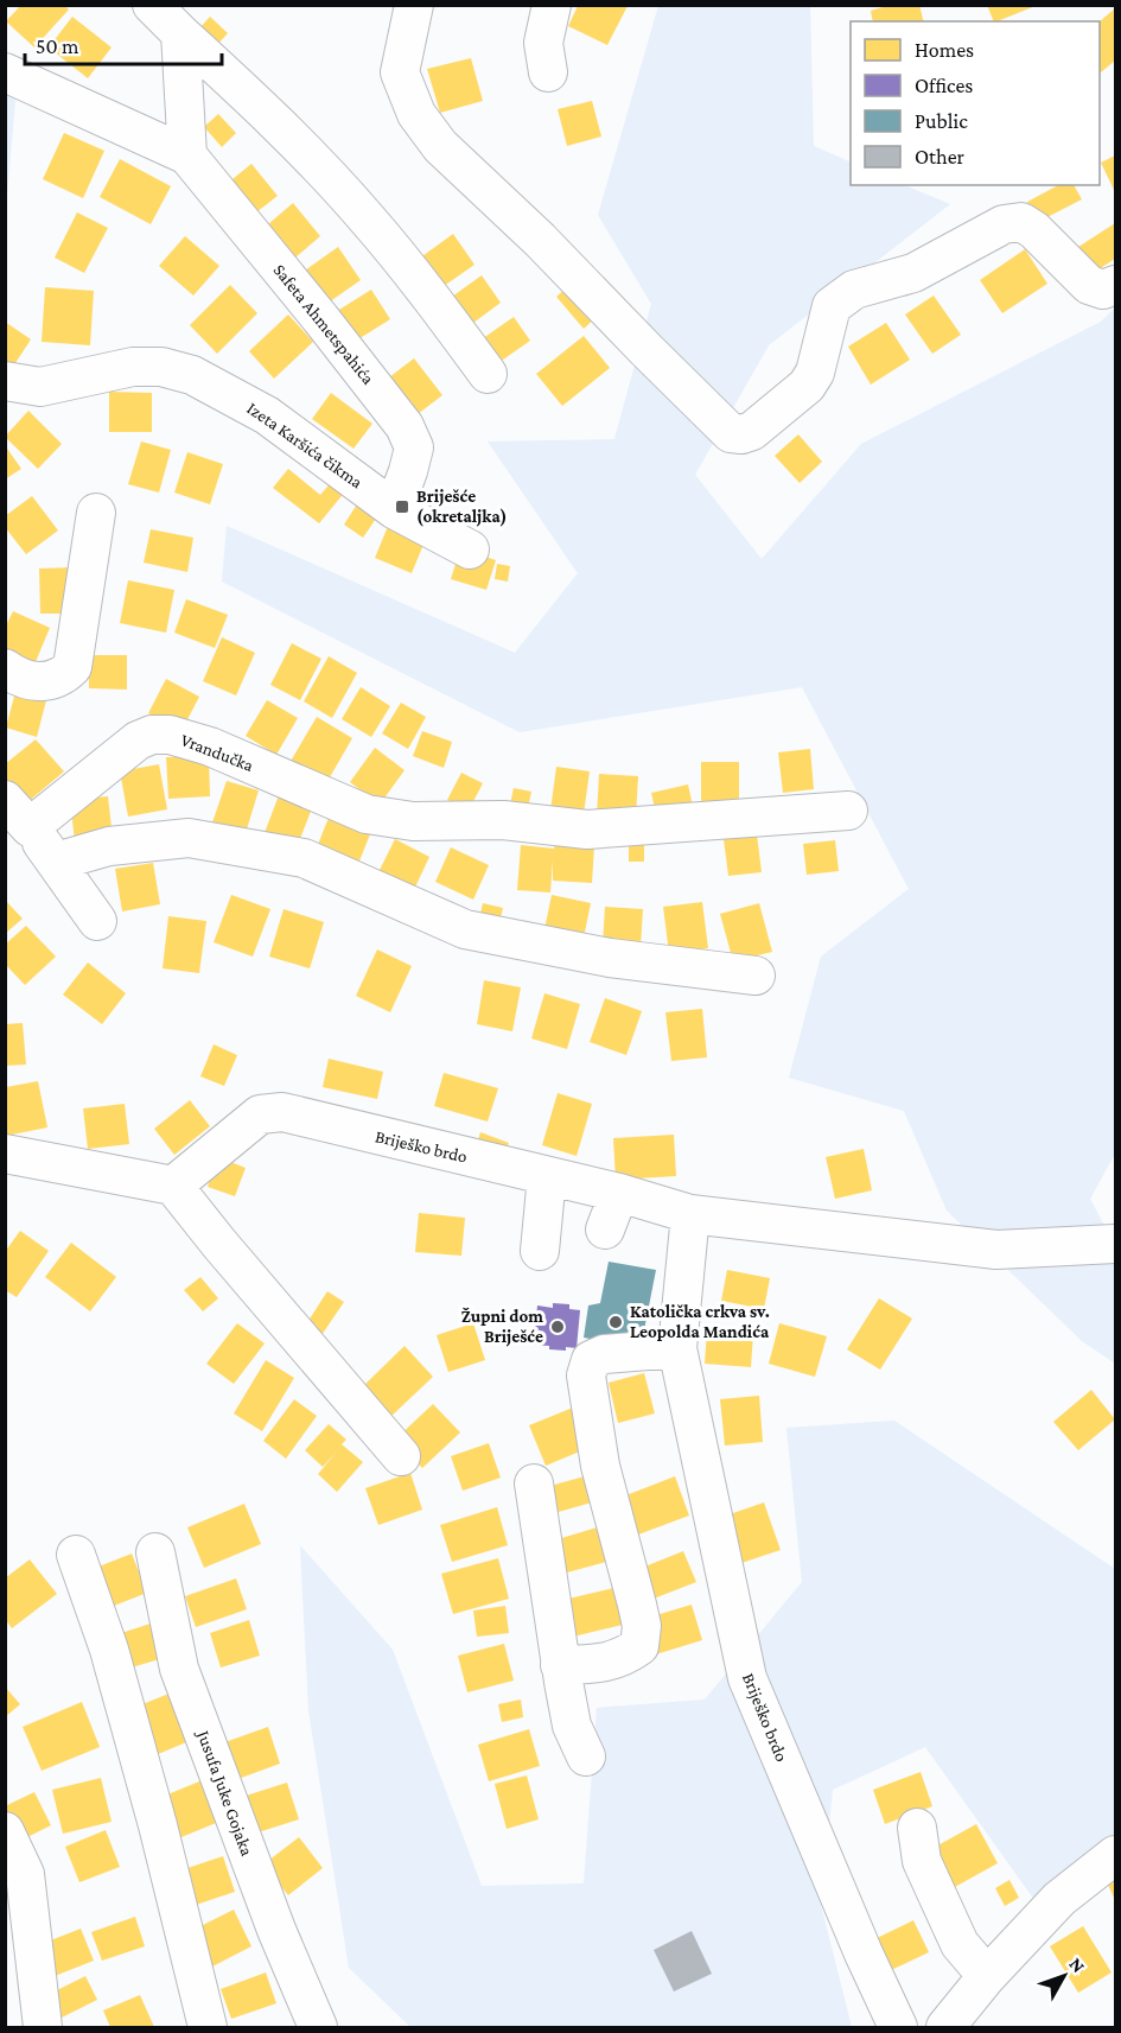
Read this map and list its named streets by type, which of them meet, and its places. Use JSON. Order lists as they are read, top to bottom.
{
  "streets": {
    "street": [
      "Safeta Ahmetspahića",
      "Izeta Karšića čikma",
      "Vrandučka",
      "Briješko brdo",
      "Jusufa Juke Gojaka"
    ]
  },
  "crossings": [
    ["Safeta Ahmetspahića", "Izeta Karšića čikma"]
  ],
  "places": {
    "transit": ["Briješće (okretaljka)"],
    "other": ["Katolička crkva sv. Leopolda Mandića", "Župni dom Briješće"]
  },
  "legend": [
    "Homes",
    "Offices",
    "Public",
    "Other"
  ],
  "scale_bar": "50 m",
  "north": "top right"
}
